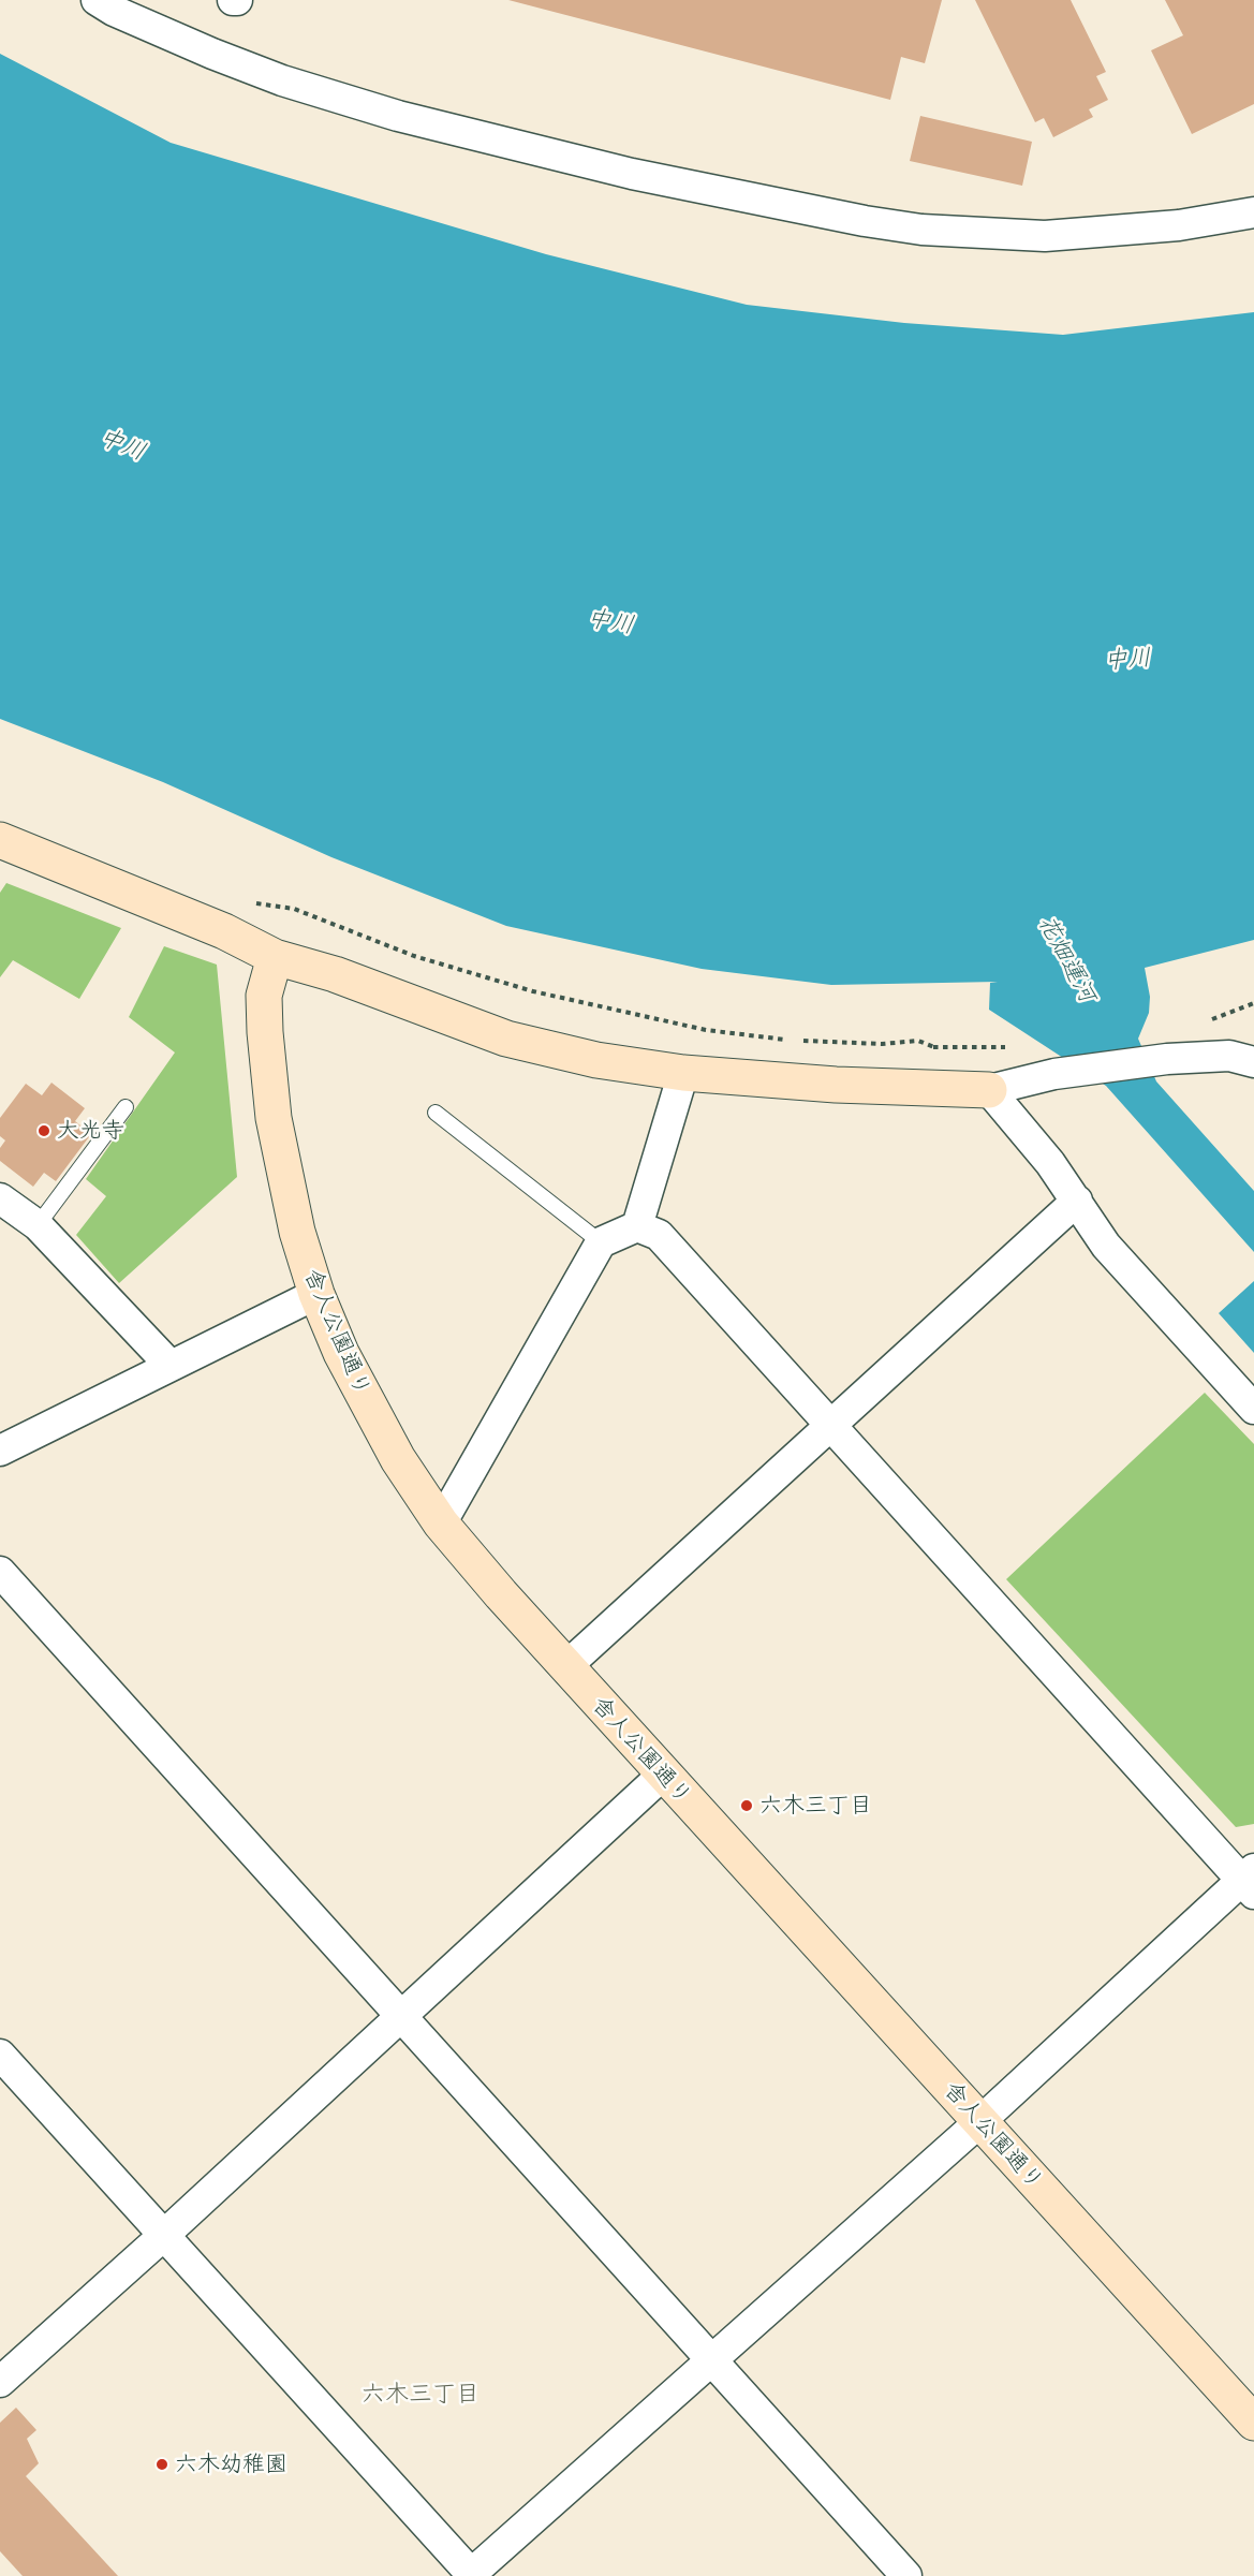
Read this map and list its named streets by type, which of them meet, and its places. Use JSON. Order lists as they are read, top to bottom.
{
  "streets": {
    "street": ["舎人公園通り"]
  },
  "districts": ["六木三丁目"],
  "water": ["中川", "花畑運河"],
  "places": ["大光寺", "六木三丁目", "六木幼稚園"]
}
